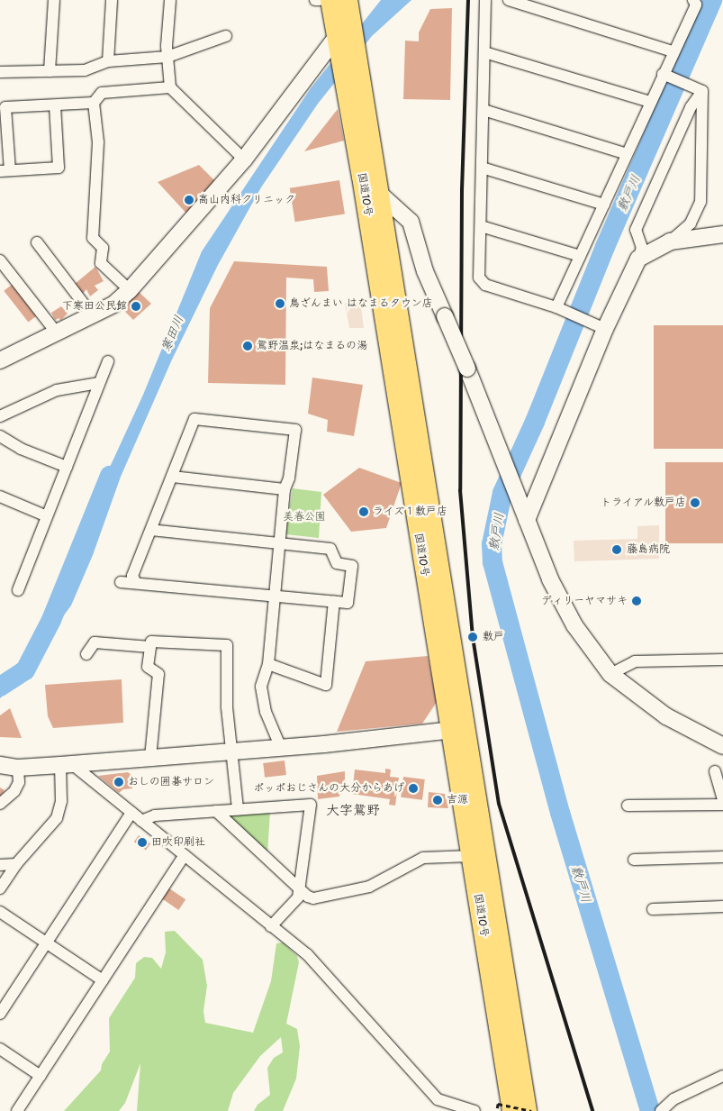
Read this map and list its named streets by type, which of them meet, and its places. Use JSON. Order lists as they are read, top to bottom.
{
  "streets": {
    "highway": ["国道10号"]
  },
  "districts": ["大字鴛野"],
  "water": ["敷戸川", "寒田川"],
  "parks": ["美春公園"],
  "places": [
    "高山内科クリニック",
    "鳥ざんまい はなまるタウン店",
    "下寒田公民館",
    "鴛野温泉;はなまるの湯",
    "トライアル敷戸店",
    "ライズ１敷戸店",
    "藤島病院",
    "ディリーヤマサキ",
    "敷戸",
    "おしの囲碁サロン",
    "ポッポおじさんの大分からあげ",
    "吉源",
    "田吹印刷社"
  ]
}
